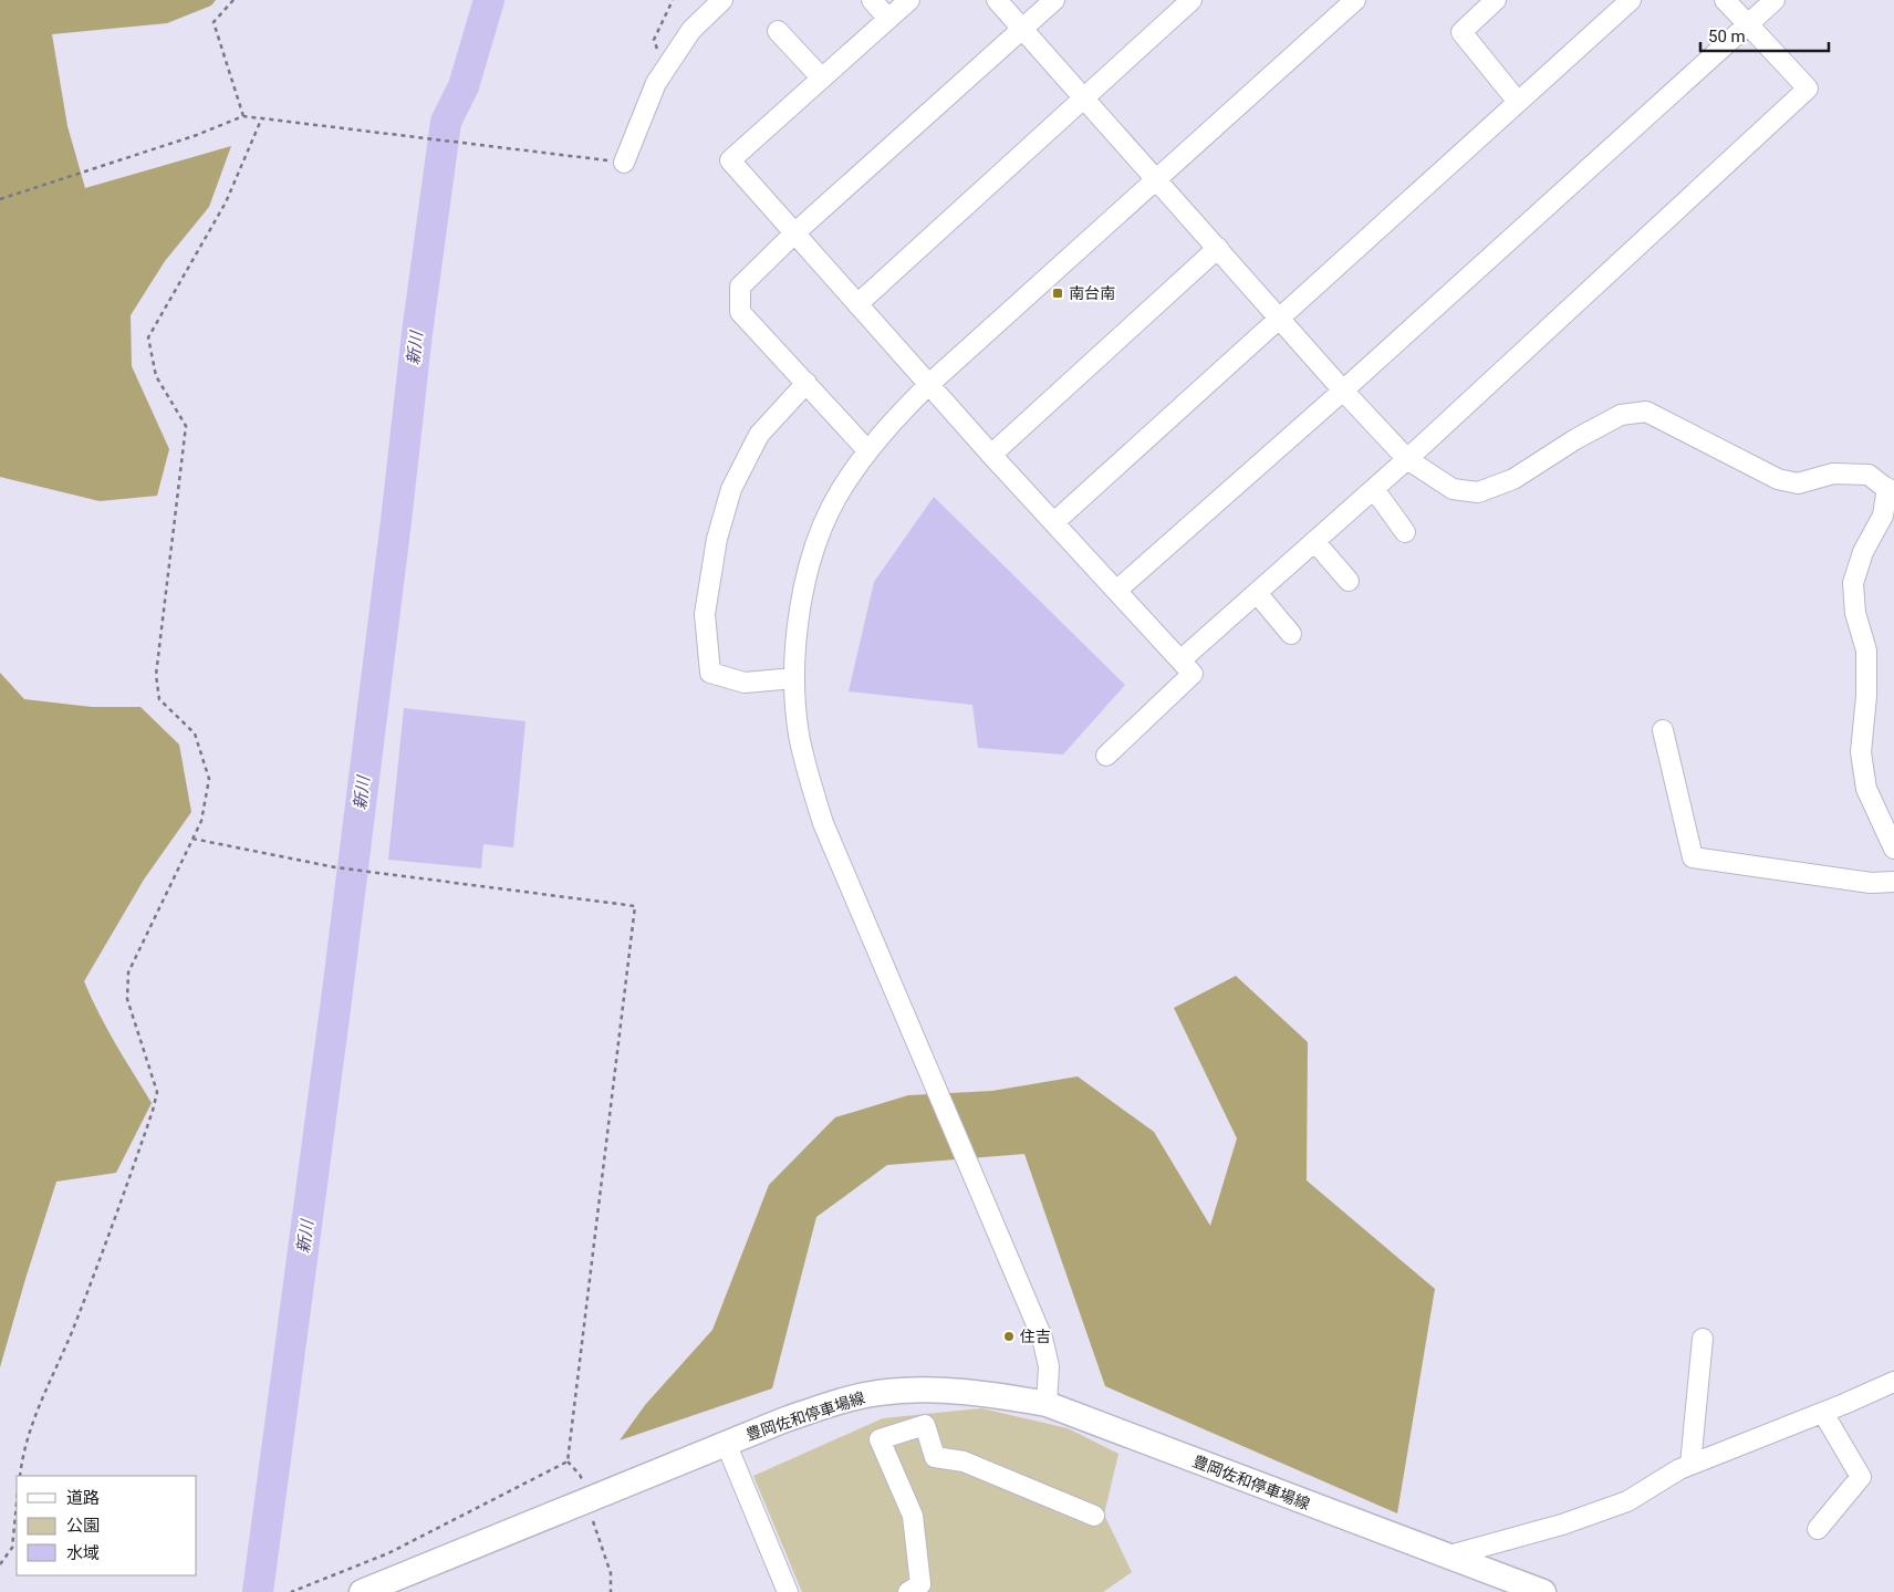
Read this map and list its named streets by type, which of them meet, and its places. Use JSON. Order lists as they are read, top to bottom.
{
  "streets": {
    "main road": ["豊岡佐和停車場線"]
  },
  "water": ["新川"],
  "places": {
    "transit": ["南台南"],
    "other": ["住吉"]
  },
  "legend": ["道路", "公園", "水域"],
  "scale_bar": "50 m"
}
